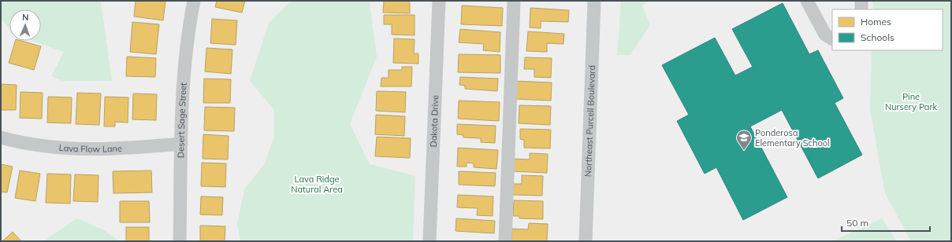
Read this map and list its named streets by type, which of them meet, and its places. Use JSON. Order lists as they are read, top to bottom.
{
  "streets": {
    "street": [
      "Desert Sage Street",
      "Dakota Drive",
      "Northeast Purcell Boulevard",
      "Lava Flow Lane"
    ]
  },
  "crossings": [
    ["Desert Sage Street", "Lava Flow Lane"]
  ],
  "parks": ["Pine Nursery Park", "Lava Ridge Natural Area"],
  "places": {
    "school or university": ["Ponderosa Elementary School"]
  },
  "legend": ["Homes", "Schools"],
  "scale_bar": "50 m",
  "north": "top"
}
